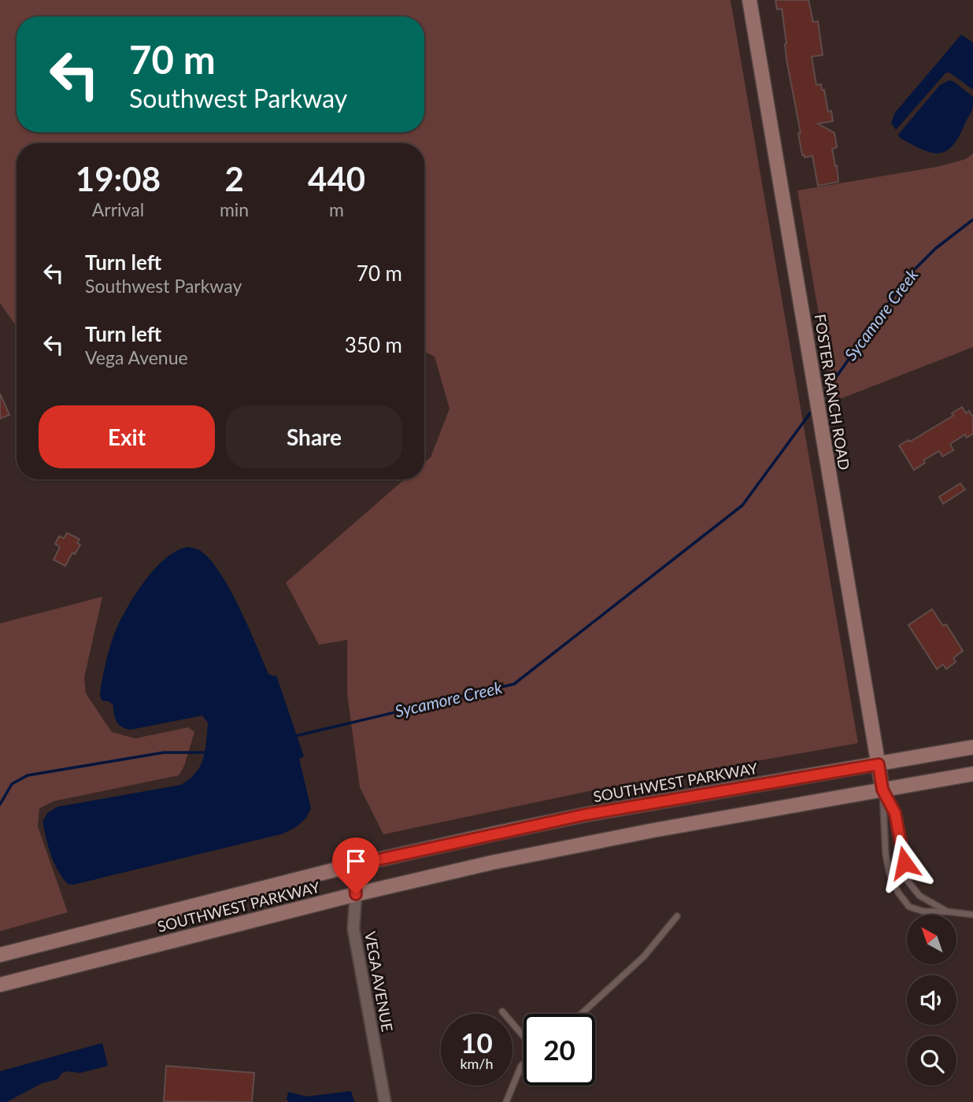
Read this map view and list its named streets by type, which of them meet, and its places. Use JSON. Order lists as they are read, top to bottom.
{
  "streets": {
    "main road": ["FOSTER RANCH ROAD", "SOUTHWEST PARKWAY"],
    "street": ["VEGA AVENUE"]
  },
  "crossings": [
    ["FOSTER RANCH ROAD", "SOUTHWEST PARKWAY"],
    ["SOUTHWEST PARKWAY", "VEGA AVENUE"]
  ],
  "water": ["Sycamore Creek"],
  "north": "top left",
  "page": {
    "turn": ["70 m", "Southwest Parkway"],
    "eta": [
      "19:08",
      "Arrival",
      "2",
      "min",
      "440",
      "m"
    ],
    "list": [
      {
        "name": "Turn left",
        "note": "Southwest Parkway",
        "value": "70 m"
      },
      {
        "name": "Turn left",
        "note": "Vega Avenue",
        "value": "350 m"
      }
    ],
    "buttons": ["Exit", "Share"],
    "speed": "10 km/h",
    "limit": "20"
  }
}
